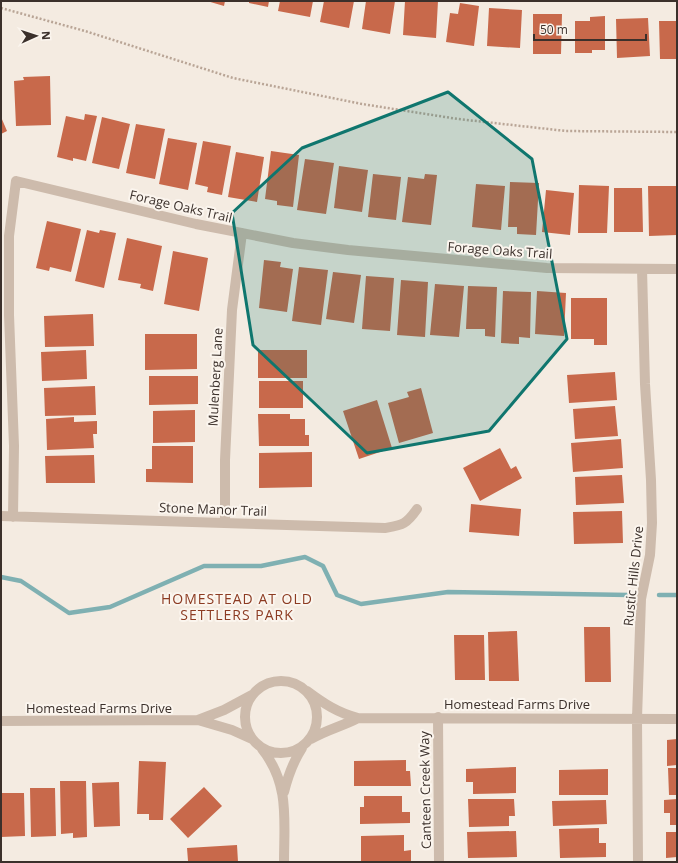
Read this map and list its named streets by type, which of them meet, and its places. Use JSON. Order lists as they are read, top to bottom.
{
  "streets": {
    "street": [
      "Forage Oaks Trail",
      "Mulenberg Lane",
      "Stone Manor Trail",
      "Rustic Hills Drive",
      "Homestead Farms Drive",
      "Canteen Creek Way"
    ]
  },
  "crossings": [
    ["Forage Oaks Trail", "Mulenberg Lane"],
    ["Forage Oaks Trail", "Stone Manor Trail"],
    ["Forage Oaks Trail", "Rustic Hills Drive"],
    ["Mulenberg Lane", "Stone Manor Trail"],
    ["Rustic Hills Drive", "Homestead Farms Drive"],
    ["Homestead Farms Drive", "Canteen Creek Way"]
  ],
  "districts": ["HOMESTEAD AT OLD SETTLERS PARK"],
  "scale_bar": "50 m",
  "north": "right"
}
